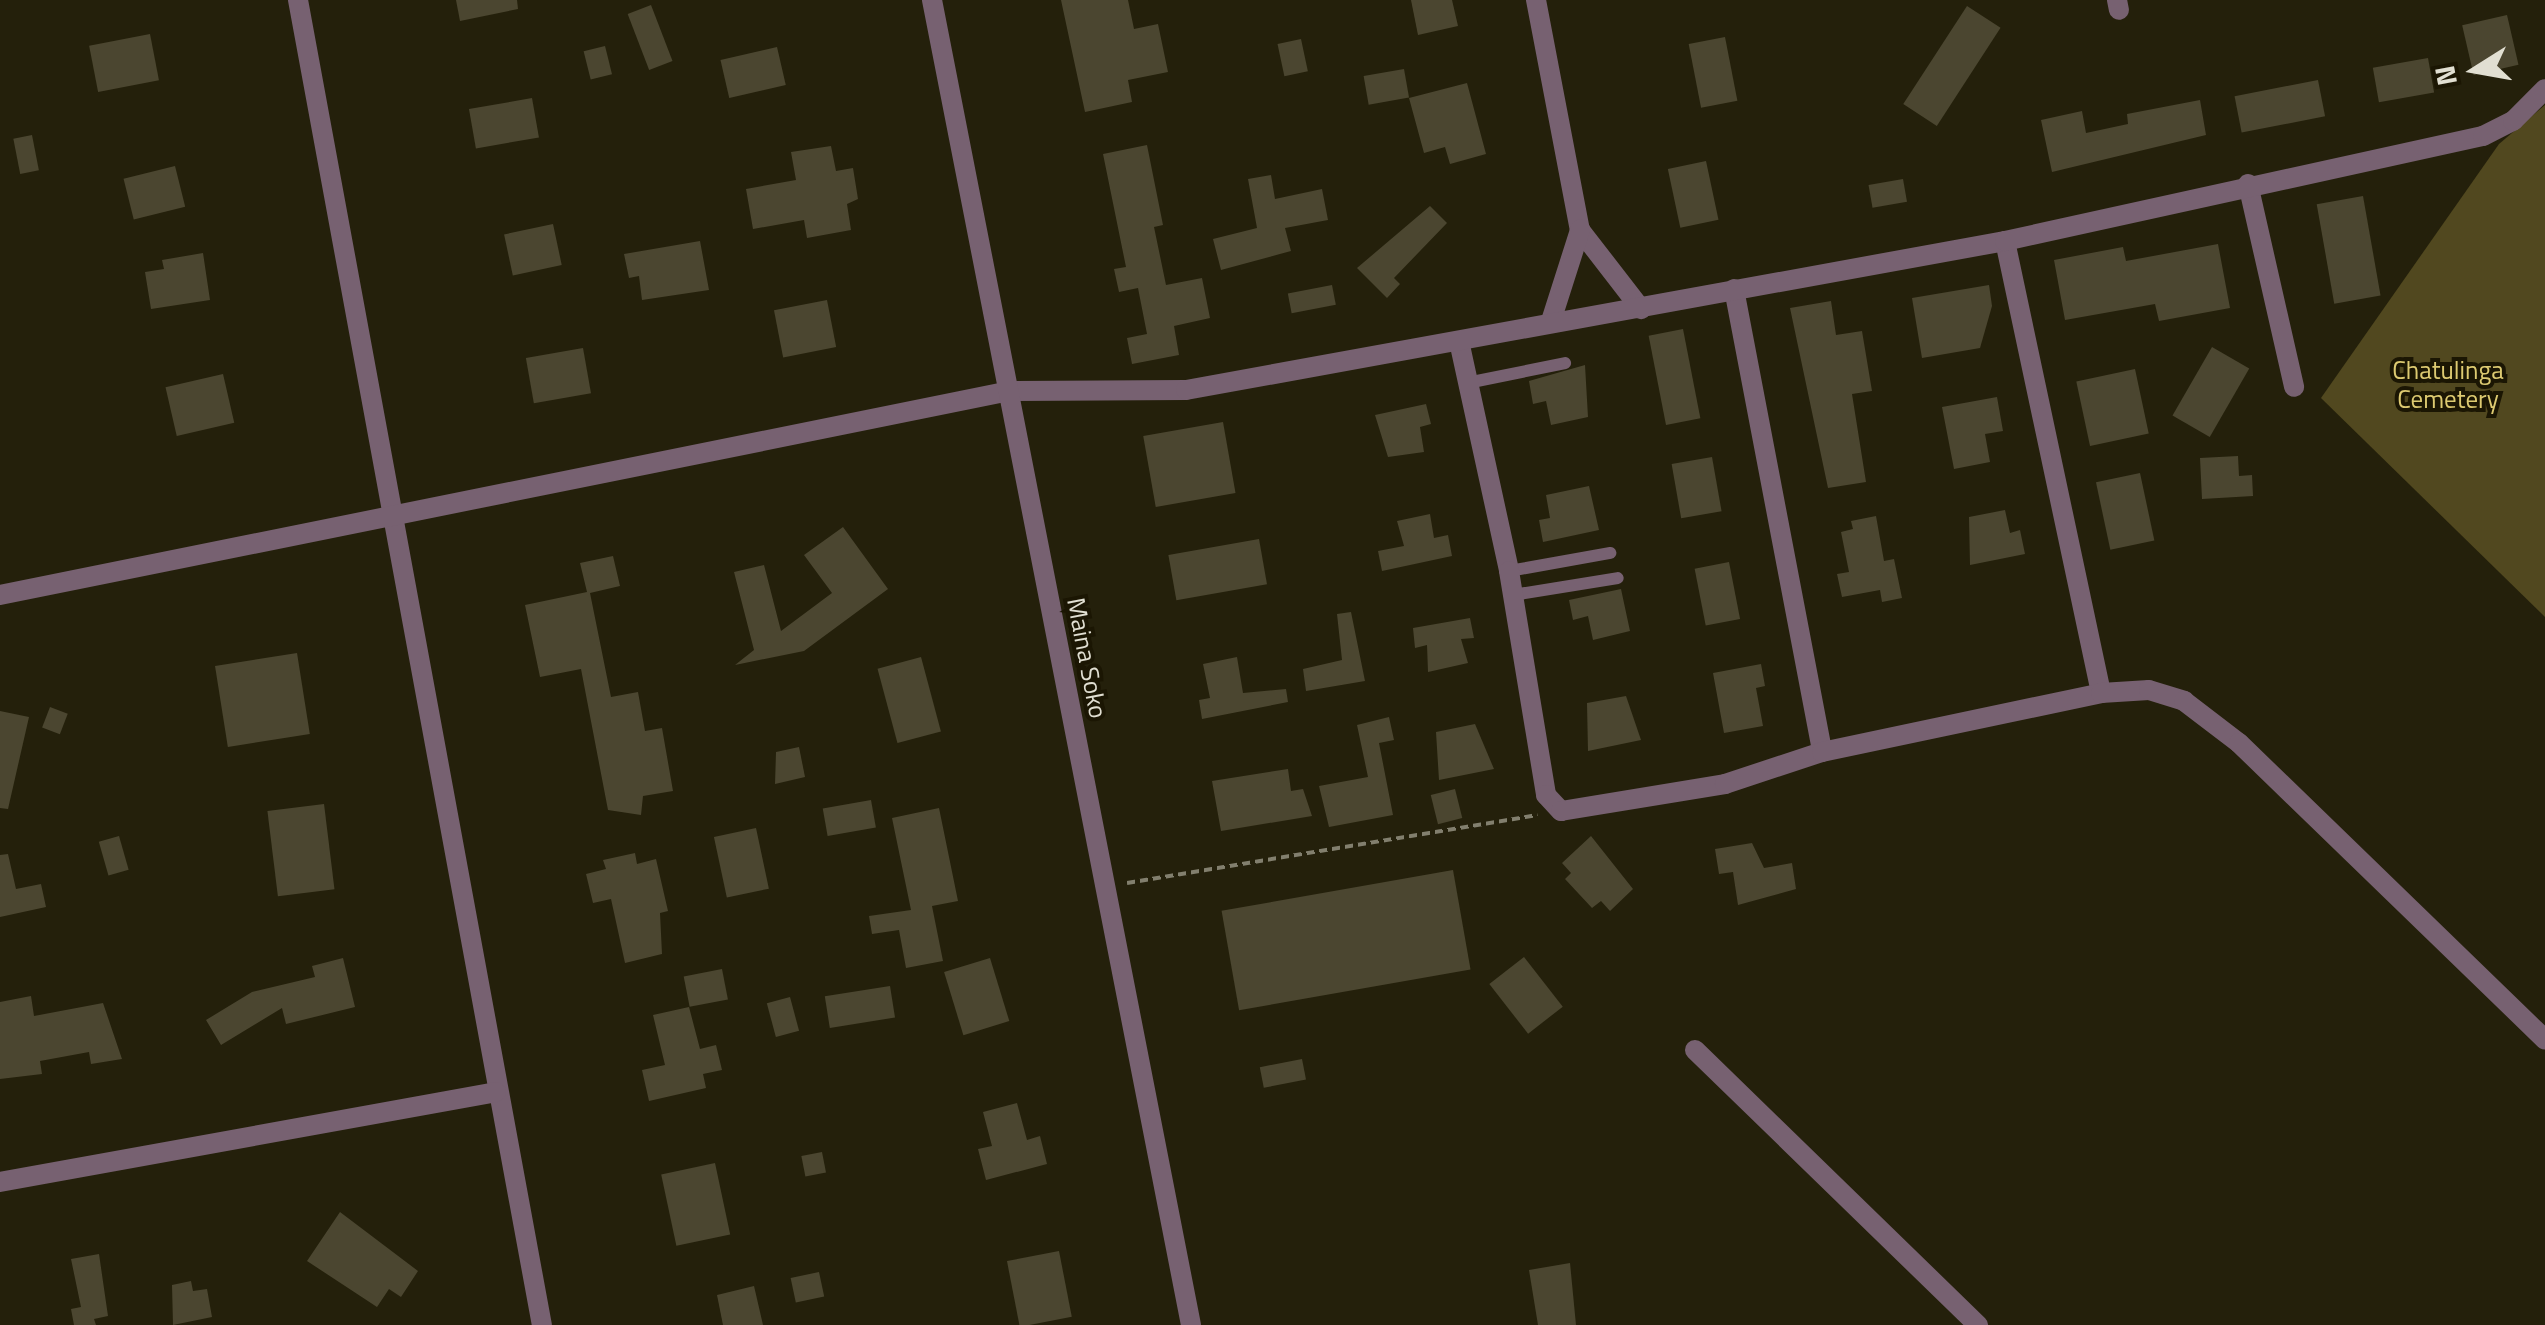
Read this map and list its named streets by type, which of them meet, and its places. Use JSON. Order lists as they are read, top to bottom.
{
  "streets": {
    "street": ["Maina Soko"]
  },
  "parks": ["Chatulinga Cemetery"],
  "north": "left"
}
